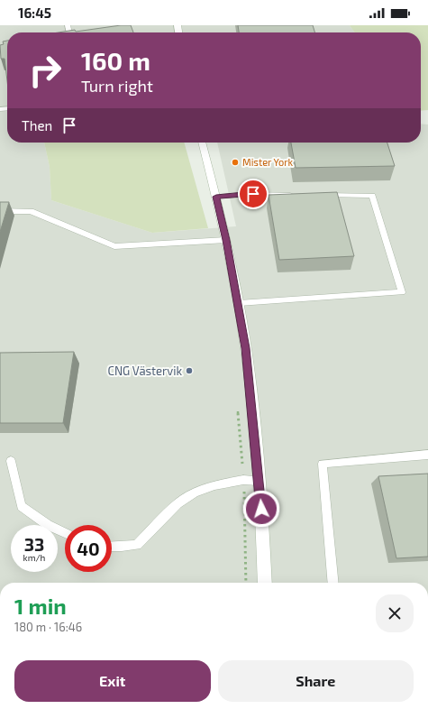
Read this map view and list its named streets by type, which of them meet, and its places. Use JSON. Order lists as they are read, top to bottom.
{
  "places": ["Mister York", "CNG Västervik"],
  "page": {
    "status": "16:45",
    "turn": ["160 m", "Turn right"],
    "then": "Then",
    "speed": "33 km/h",
    "limit": "40",
    "heading": ["1 min", "180 m · 16:46"],
    "buttons": ["Exit", "Share"]
  }
}
